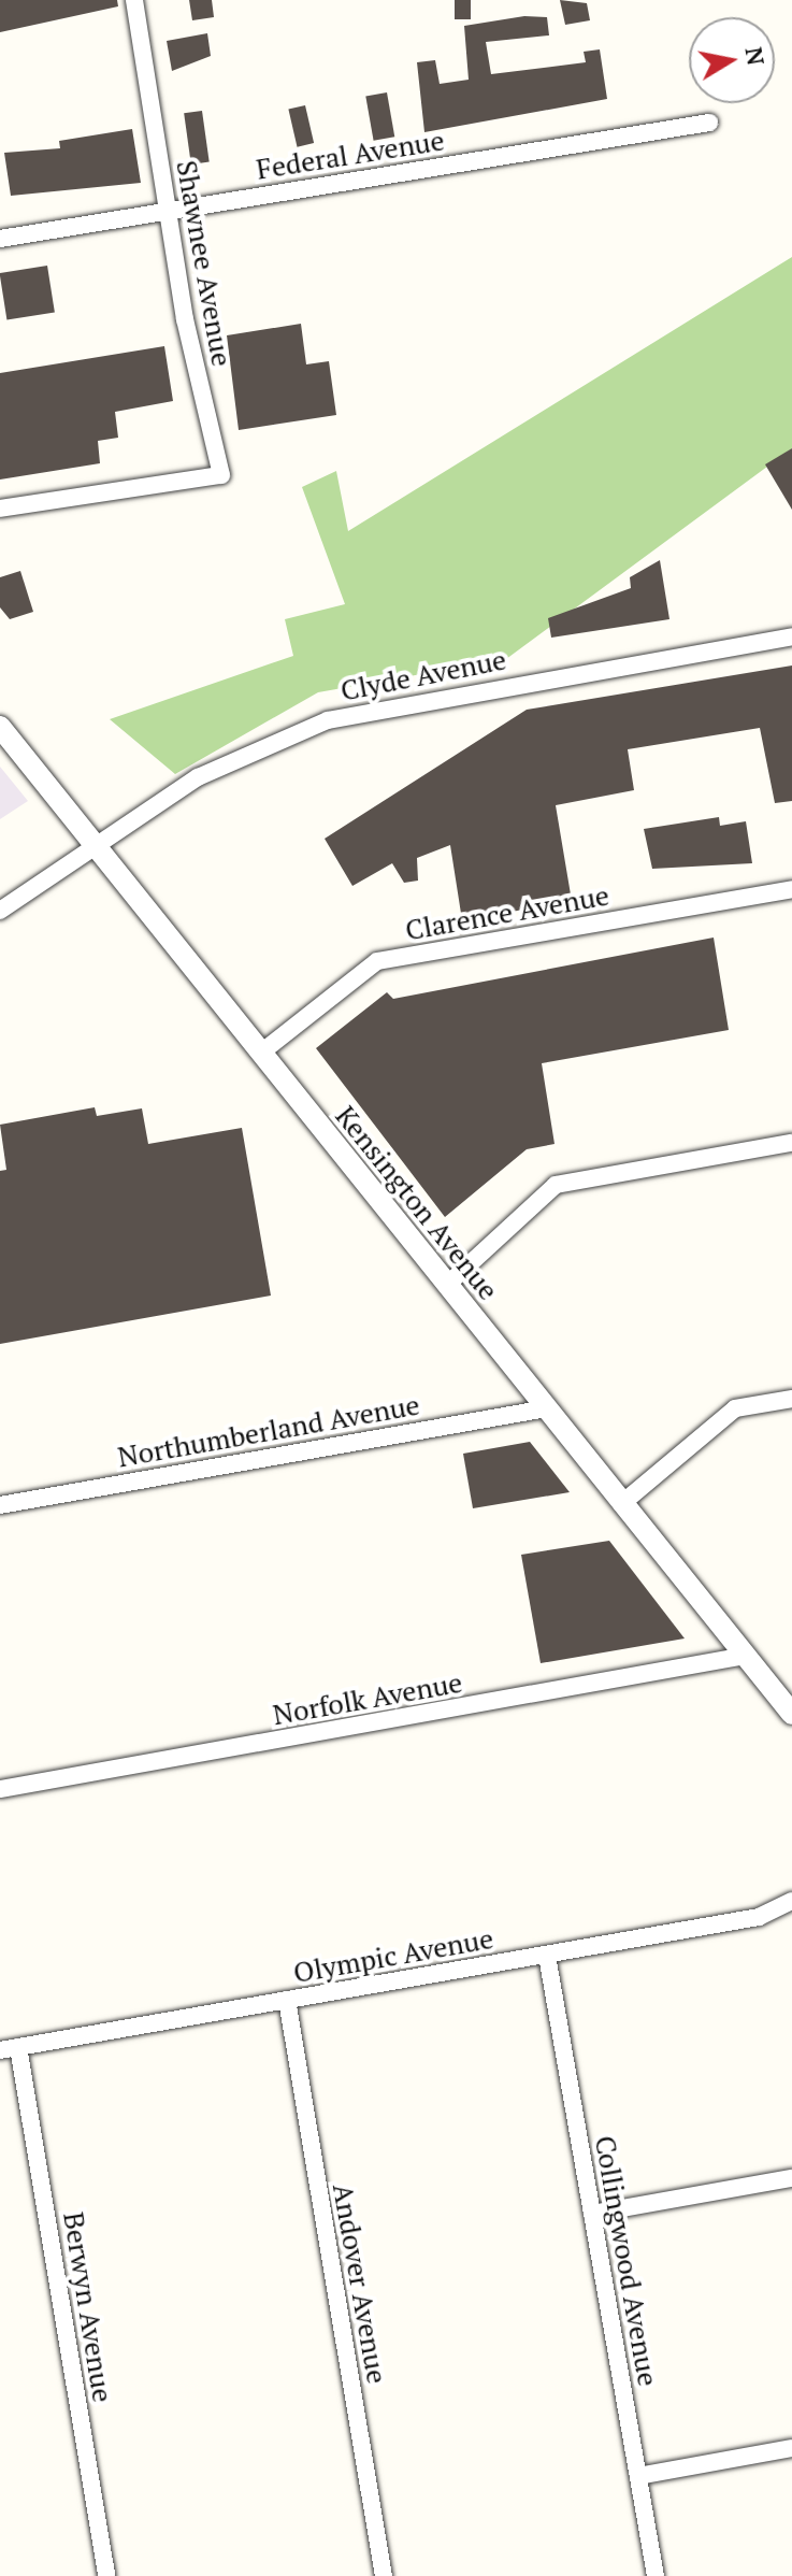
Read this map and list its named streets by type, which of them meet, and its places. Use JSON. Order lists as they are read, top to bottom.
{
  "streets": {
    "street": [
      "Federal Avenue",
      "Shawnee Avenue",
      "Clyde Avenue",
      "Clarence Avenue",
      "Kensington Avenue",
      "Northumberland Avenue",
      "Norfolk Avenue",
      "Olympic Avenue",
      "Collingwood Avenue",
      "Andover Avenue",
      "Berwyn Avenue"
    ]
  },
  "crossings": [
    ["Federal Avenue", "Shawnee Avenue"],
    ["Clyde Avenue", "Kensington Avenue"],
    ["Clarence Avenue", "Kensington Avenue"],
    ["Kensington Avenue", "Northumberland Avenue"],
    ["Kensington Avenue", "Norfolk Avenue"],
    ["Olympic Avenue", "Collingwood Avenue"],
    ["Olympic Avenue", "Andover Avenue"],
    ["Olympic Avenue", "Berwyn Avenue"]
  ],
  "north": "right"
}
